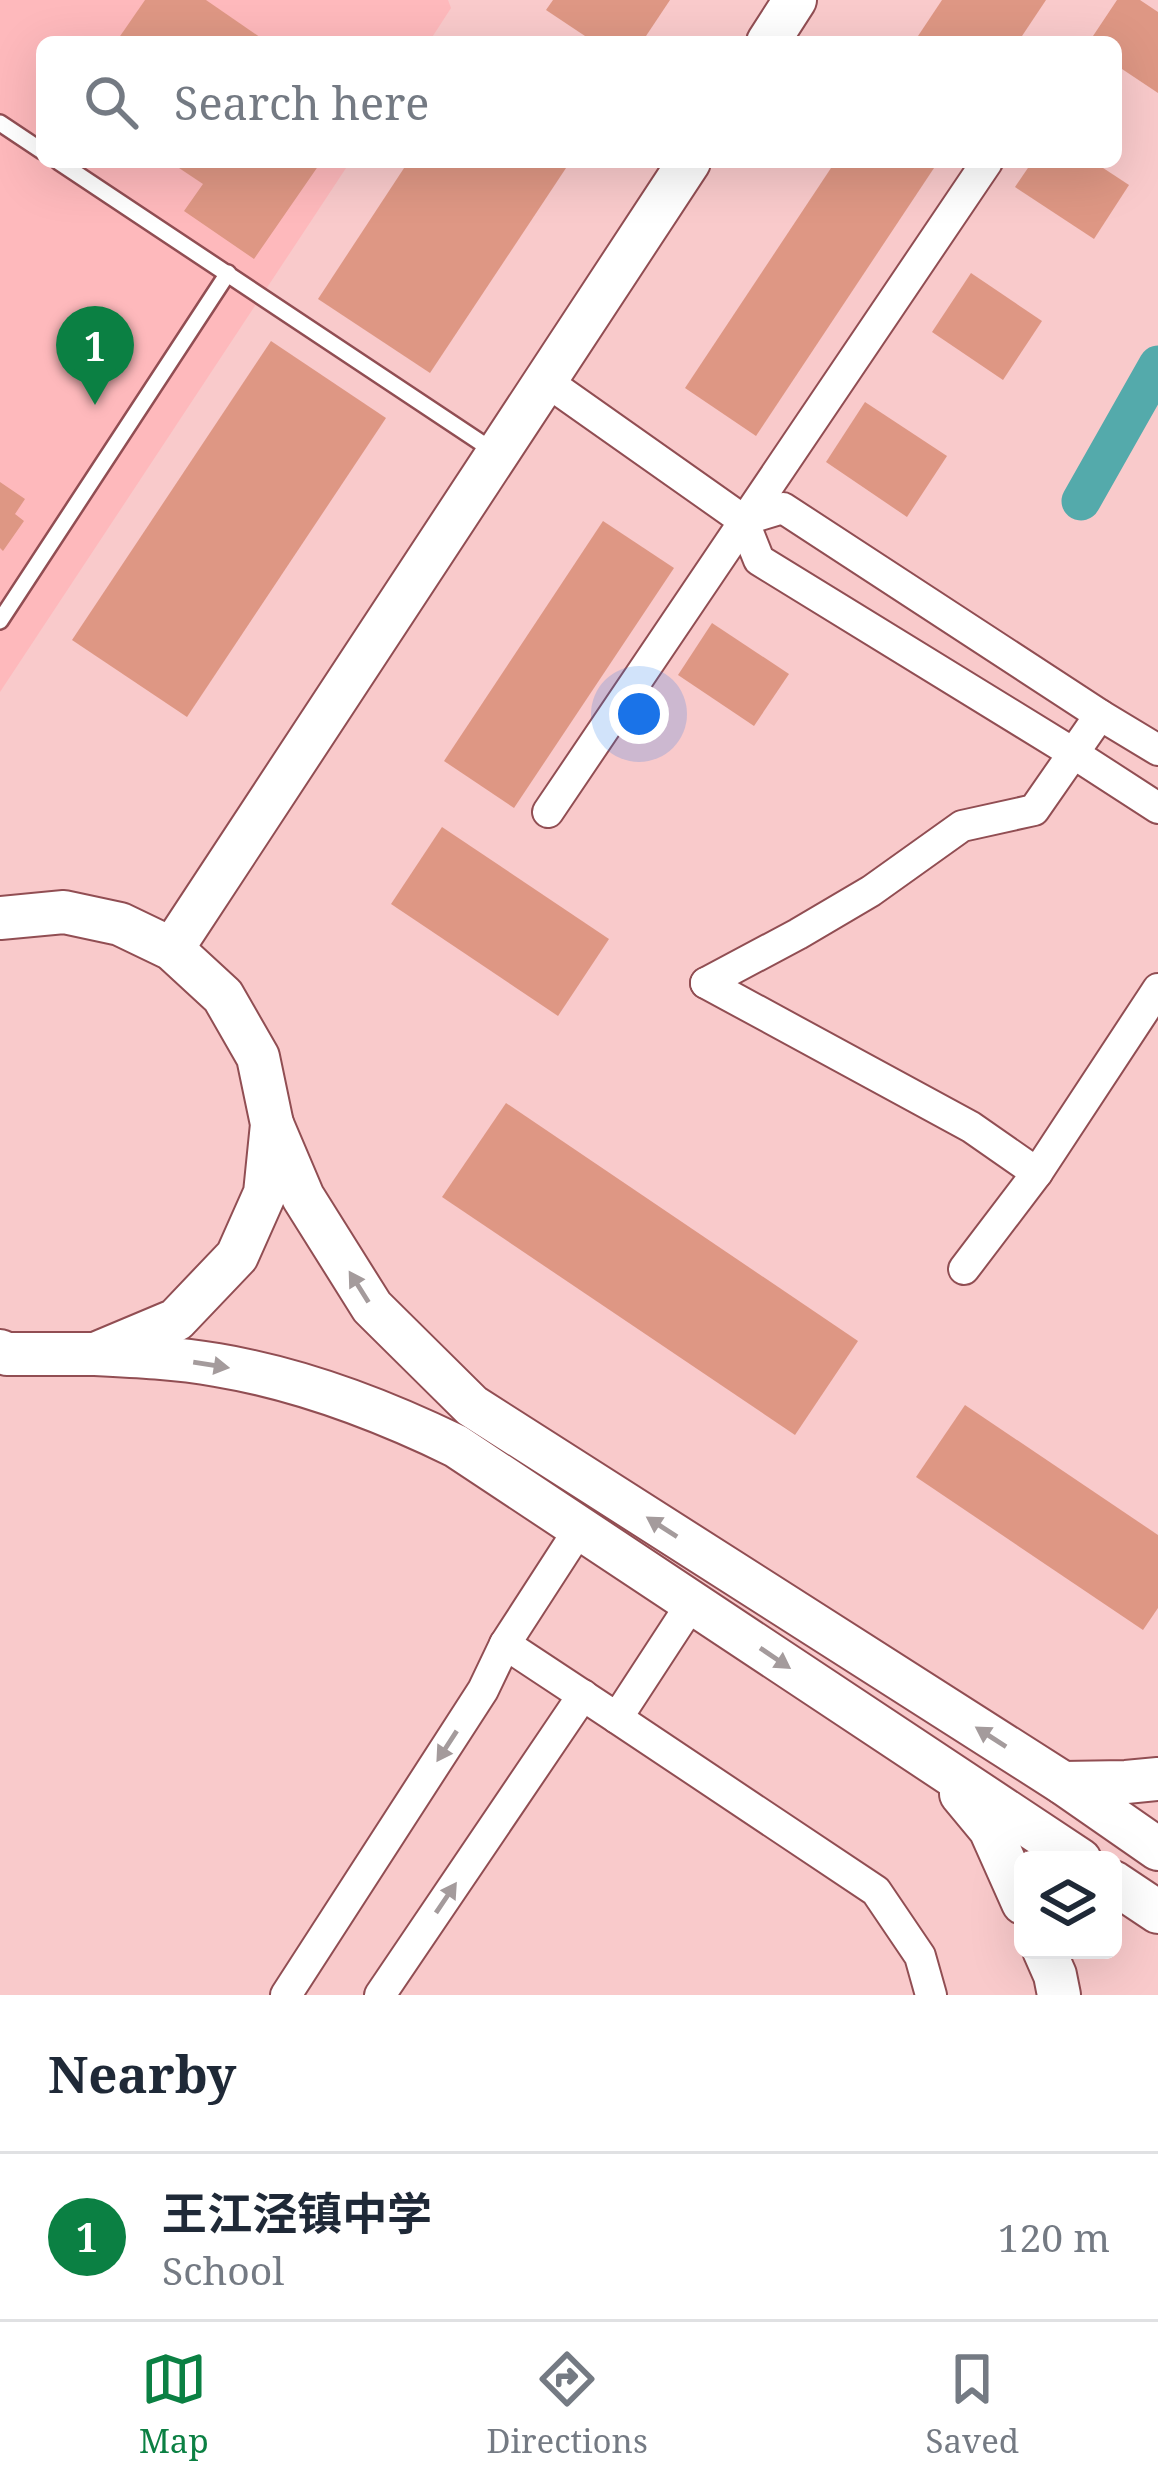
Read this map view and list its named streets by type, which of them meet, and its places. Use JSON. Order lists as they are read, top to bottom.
{
  "page": {
    "search": "Search here",
    "pins": "1",
    "heading": "Nearby",
    "list": [
      {
        "mark": "1",
        "name": "王江泾镇中学",
        "note": "School",
        "value": "120 m"
      }
    ],
    "nav": ["Map", "Directions", "Saved"]
  }
}
